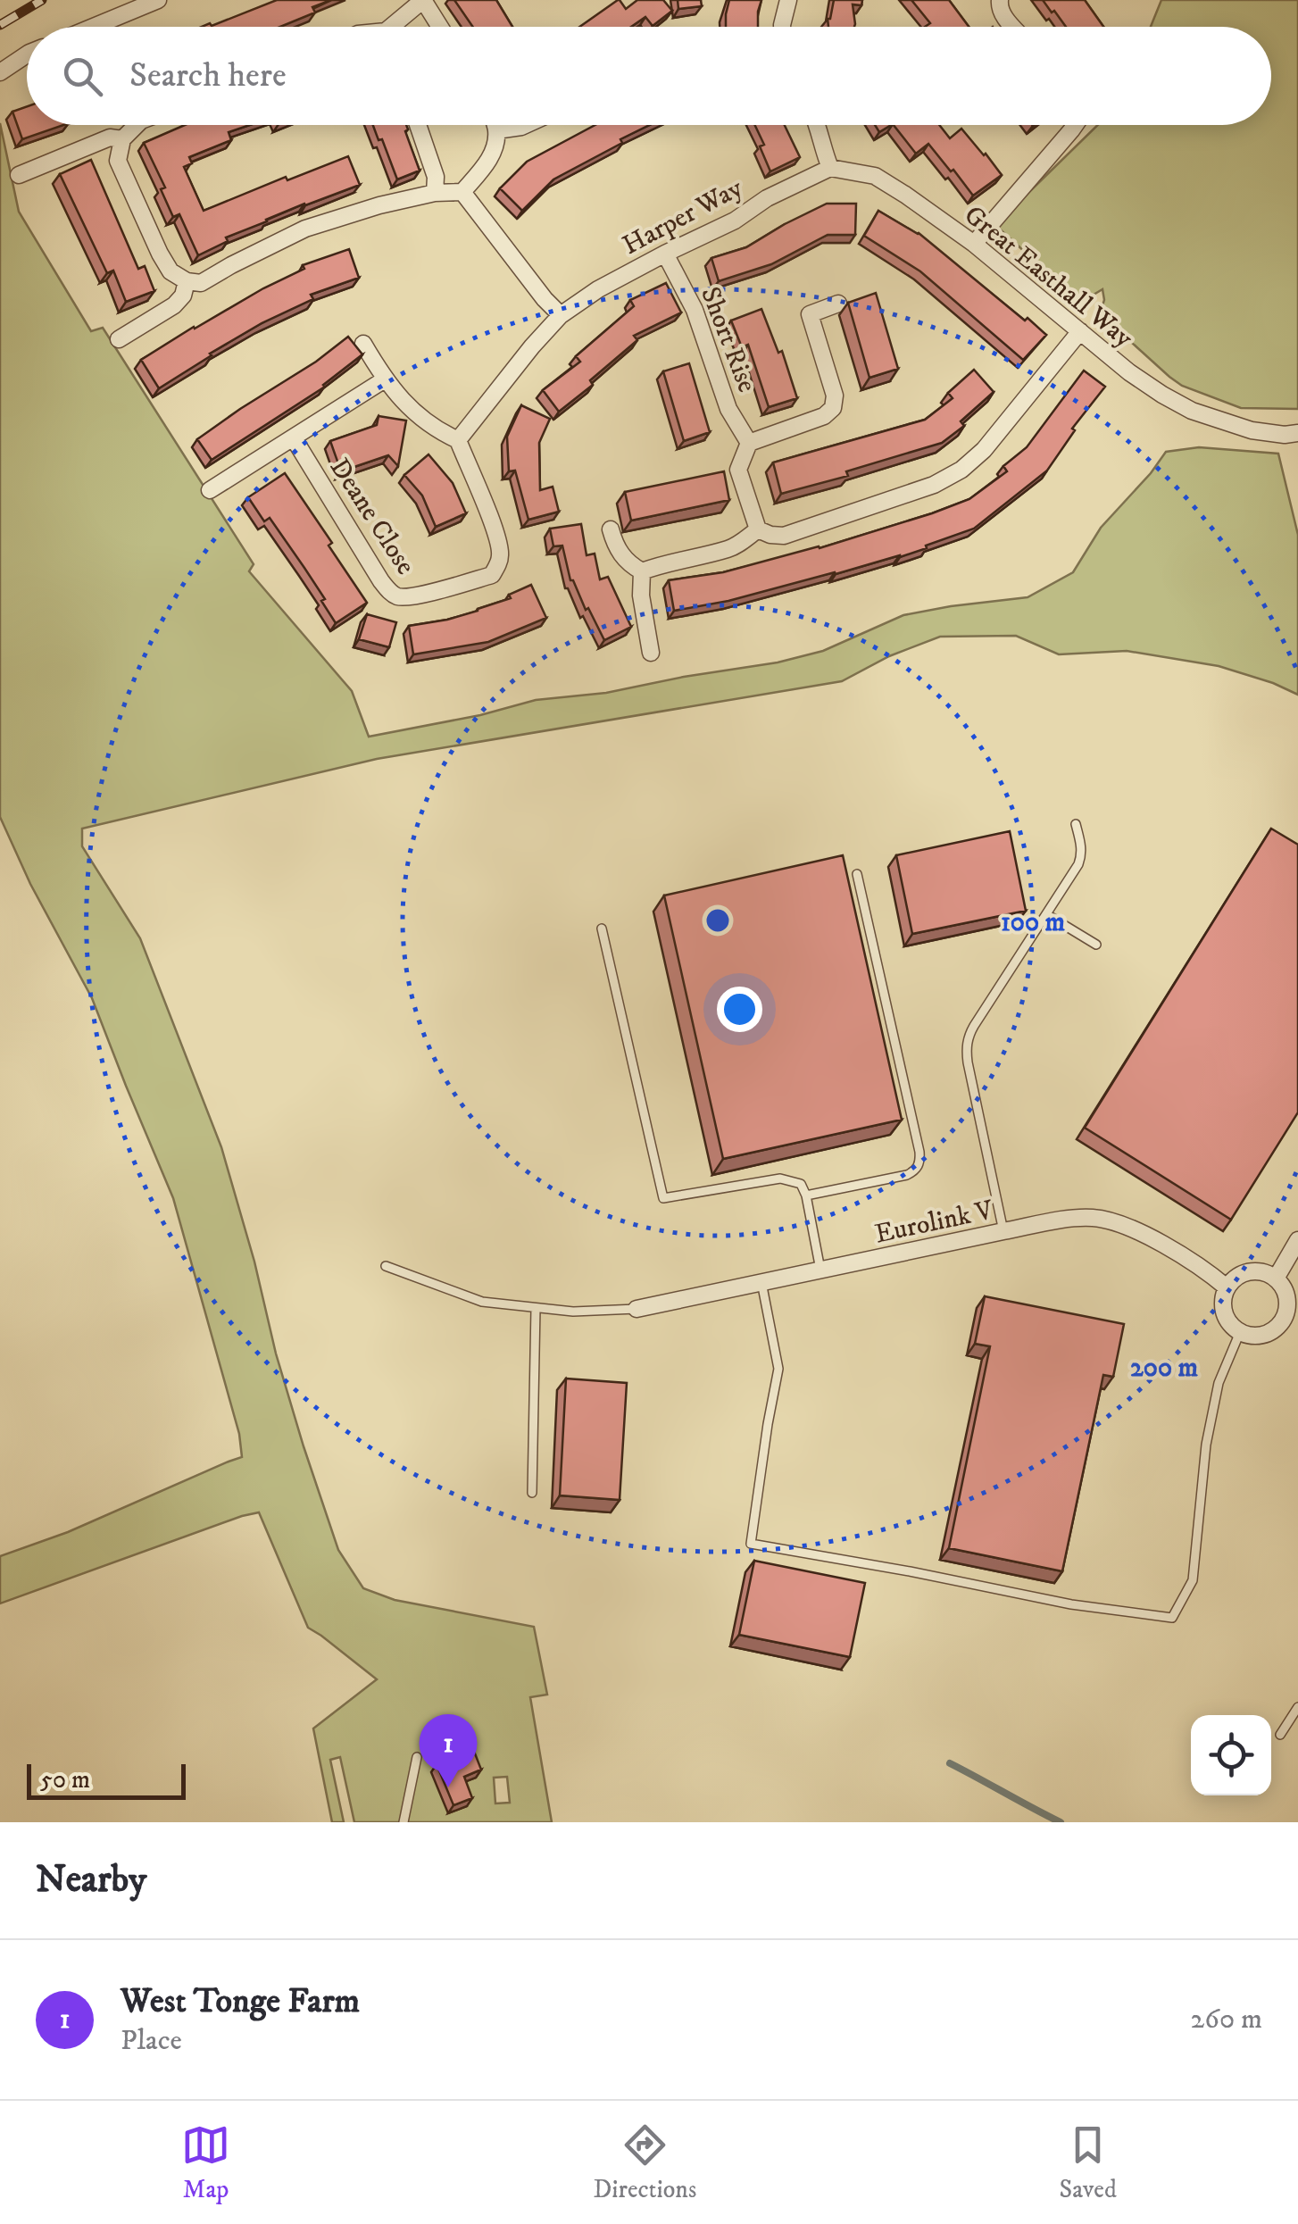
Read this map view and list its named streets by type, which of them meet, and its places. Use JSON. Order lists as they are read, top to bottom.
{
  "streets": {
    "street": [
      "Harper Way",
      "Great Easthall Way",
      "Short Rise",
      "Deane Close",
      "Eurolink V"
    ]
  },
  "crossings": [
    ["Harper Way", "Great Easthall Way"],
    ["Harper Way", "Short Rise"]
  ],
  "scale_bar": "50 m",
  "page": {
    "search": "Search here",
    "pins": "1",
    "scale": "50 m",
    "heading": "Nearby",
    "list": [
      {
        "mark": "1",
        "name": "West Tonge Farm",
        "note": "Place",
        "value": "260 m"
      }
    ],
    "nav": ["Map", "Directions", "Saved"]
  },
  "rings": ["100 m", "200 m"]
}
